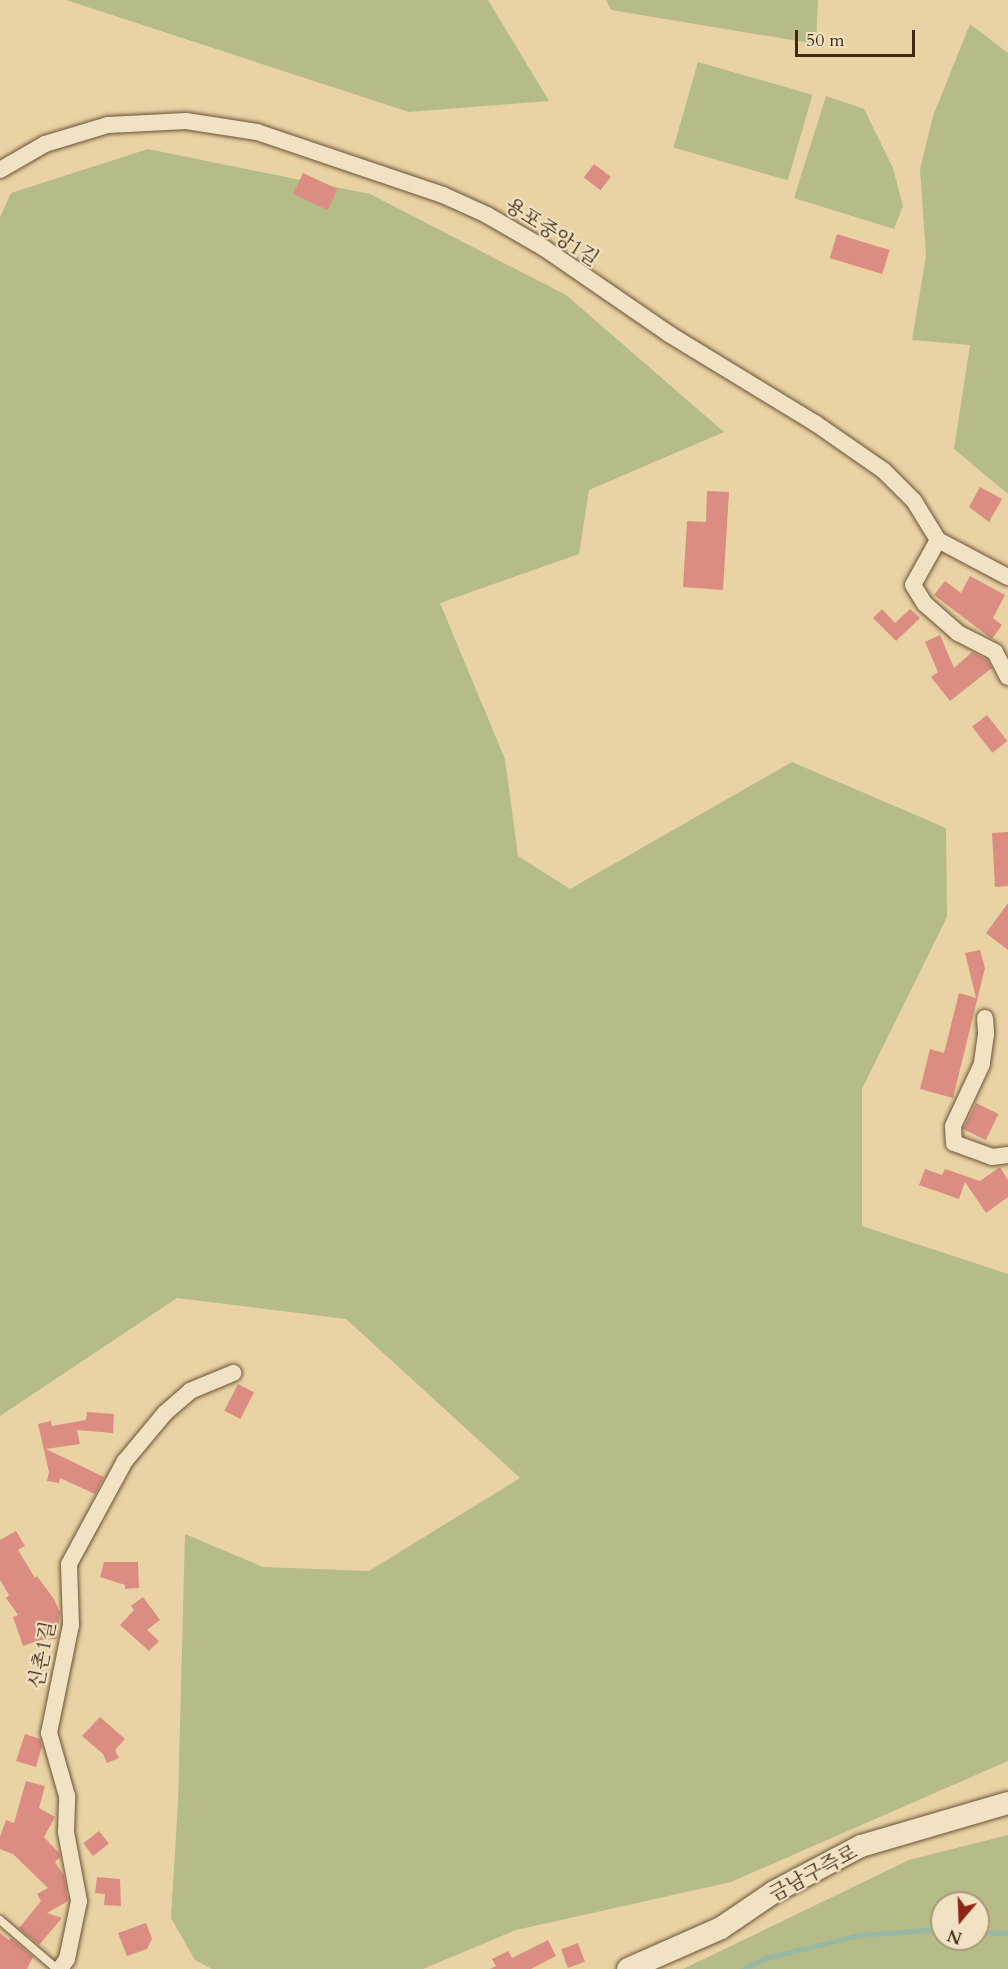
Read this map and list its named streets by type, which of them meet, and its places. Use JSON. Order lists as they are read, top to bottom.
{
  "streets": {
    "main road": ["금남구즉로"],
    "street": ["용포중앙1길", "신촌1길"]
  },
  "scale_bar": "50 m",
  "north": "bottom"
}
